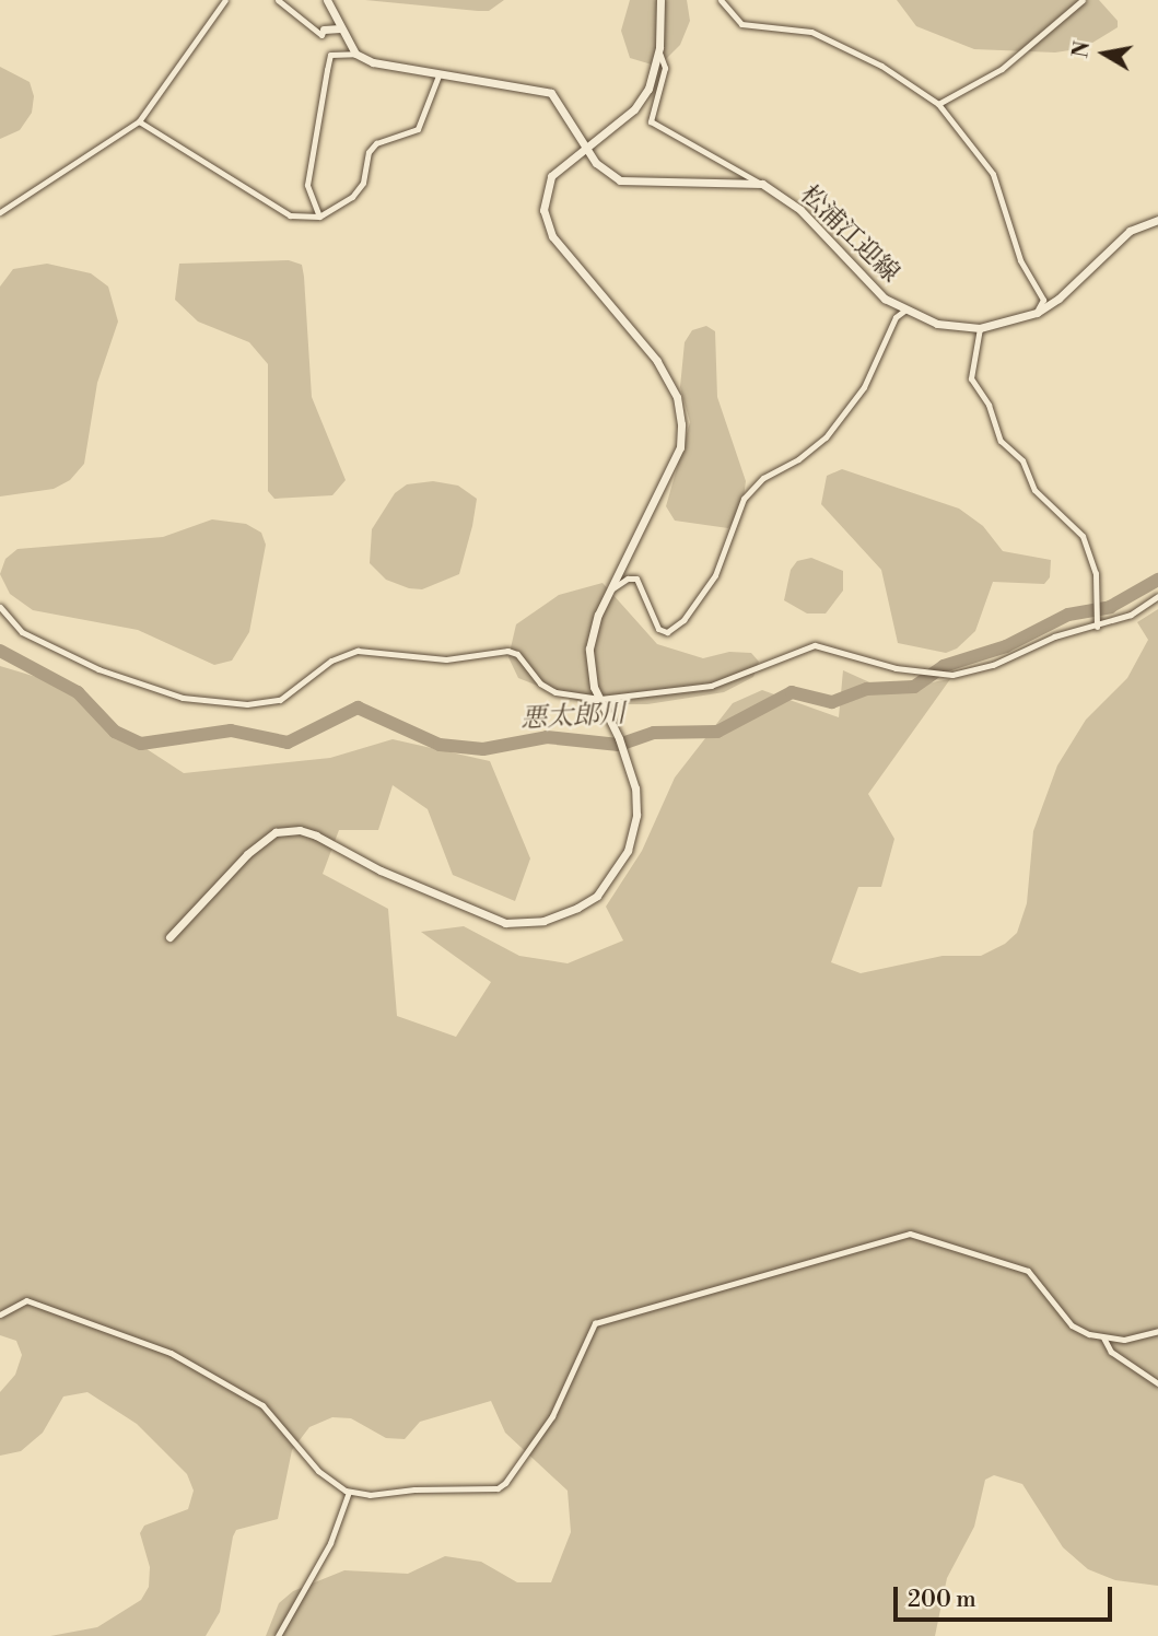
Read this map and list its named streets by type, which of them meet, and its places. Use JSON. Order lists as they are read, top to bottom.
{
  "streets": {
    "street": ["松浦江迎線"]
  },
  "water": ["悪太郎川"],
  "scale_bar": "200 m",
  "north": "left"
}
